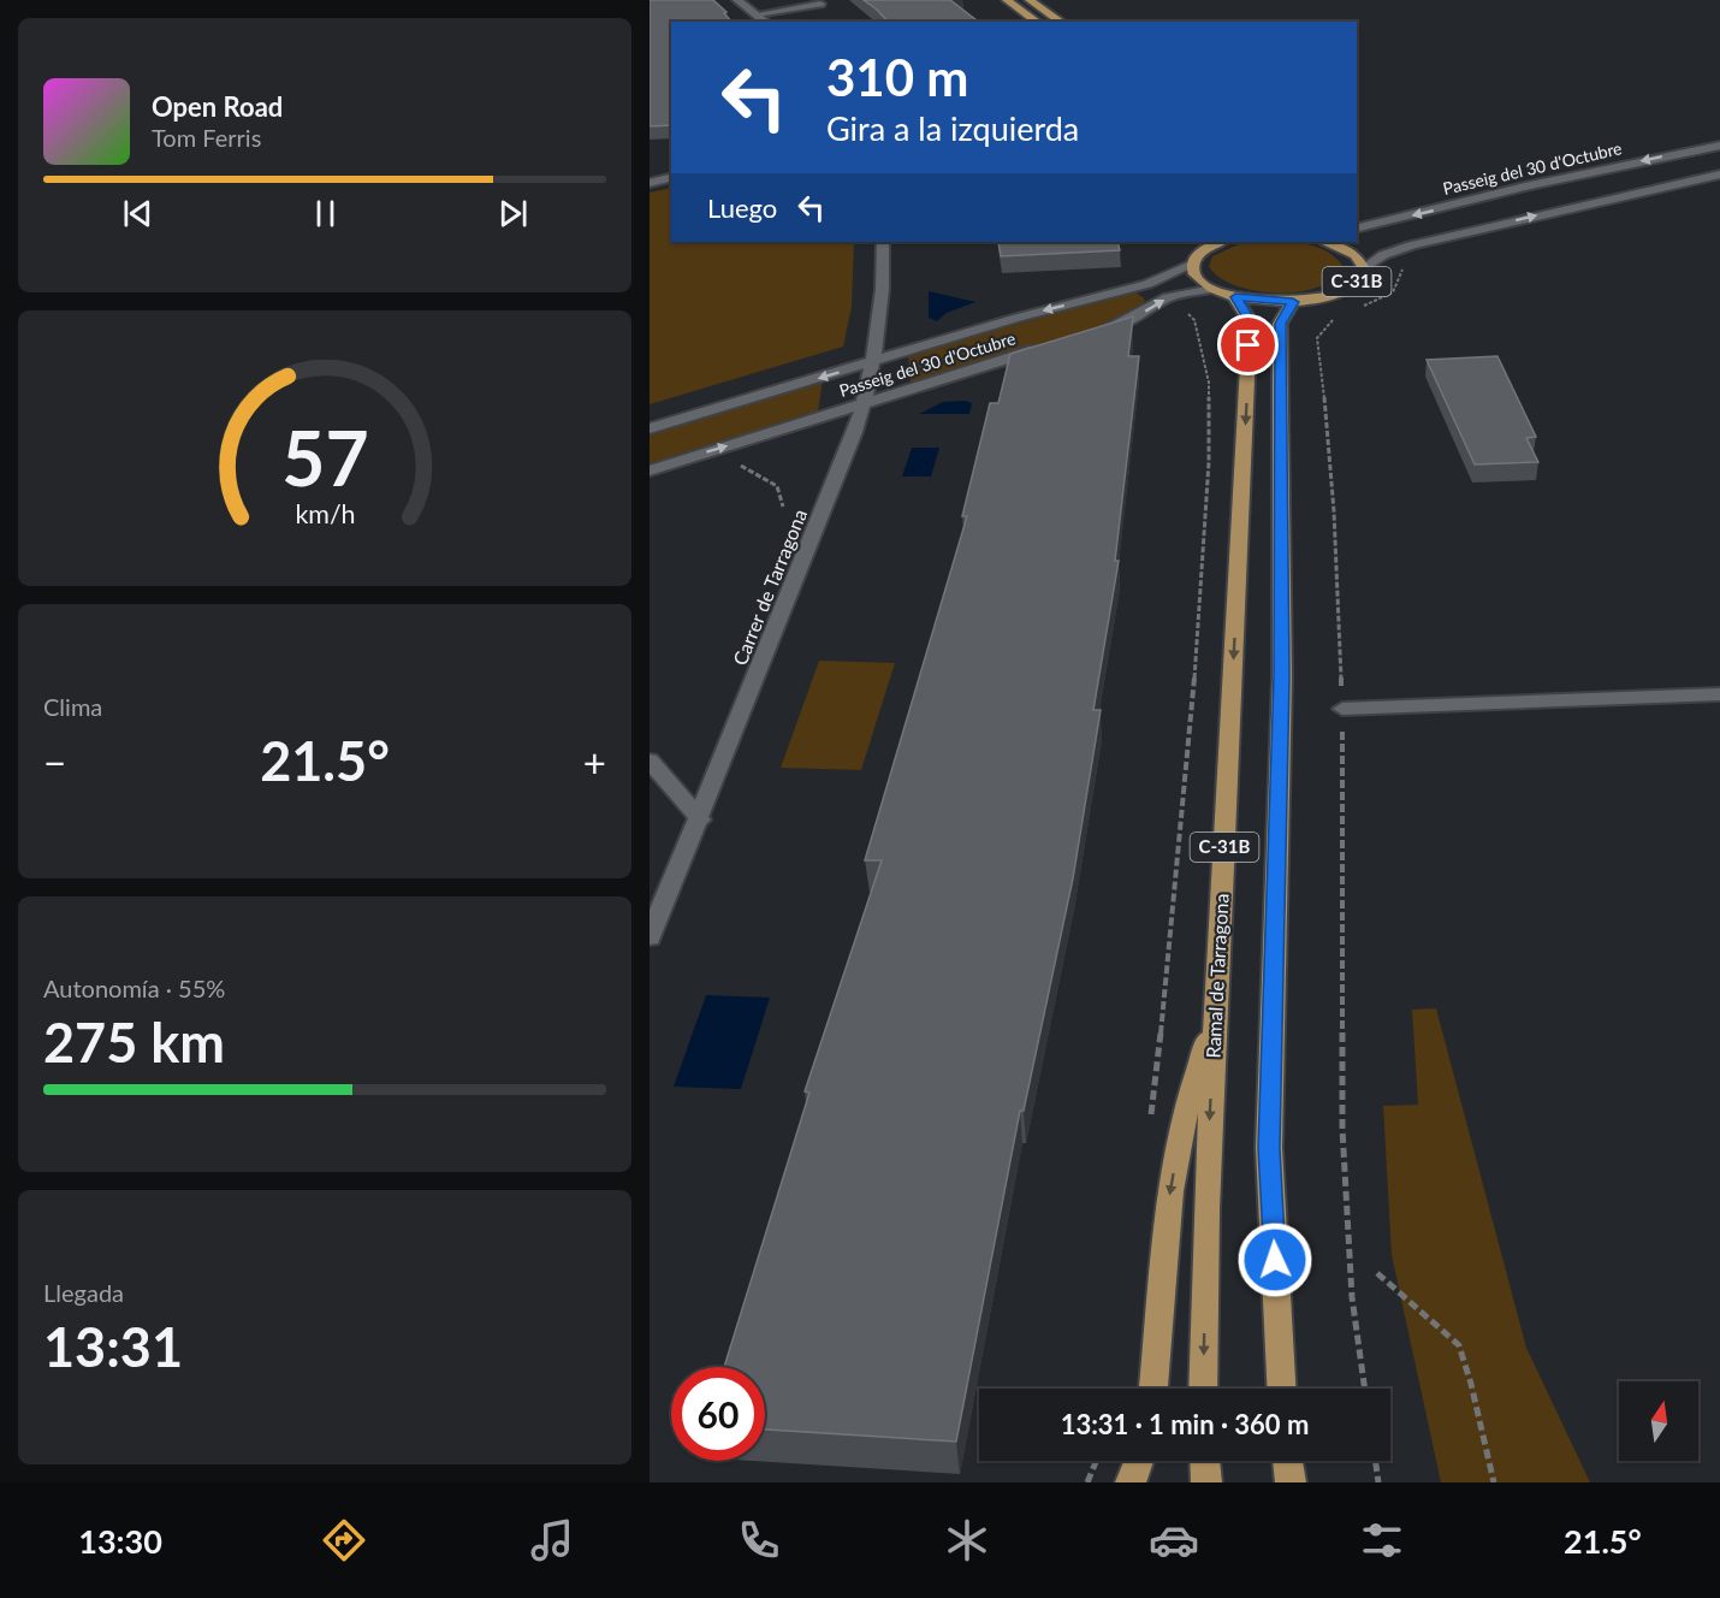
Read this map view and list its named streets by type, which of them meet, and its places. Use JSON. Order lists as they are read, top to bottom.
{
  "streets": {
    "main road": ["C-31B", "Ramal de Tarragona"],
    "street": ["Passeig del 30 d'Octubre", "Carrer de Tarragona"]
  },
  "crossings": [
    ["Passeig del 30 d'Octubre", "C-31B"],
    ["Passeig del 30 d'Octubre", "Carrer de Tarragona"],
    ["C-31B", "Ramal de Tarragona"]
  ],
  "north": "top",
  "page": {
    "turn": ["310 m", "Gira a la izquierda"],
    "song": ["Open Road", "Tom Ferris"],
    "then": "Luego",
    "tile": [
      "Clima",
      ["Autonomía · 55%", "275 km"],
      ["Llegada", "13:31"]
    ],
    "heat": ["−", "21.5°", "+"],
    "limit": "60",
    "trip": "13:31 · 1 min · 360 m",
    "tabs": ["13:30", "21.5°"],
    "gauge": ["57", "km/h"]
  }
}
